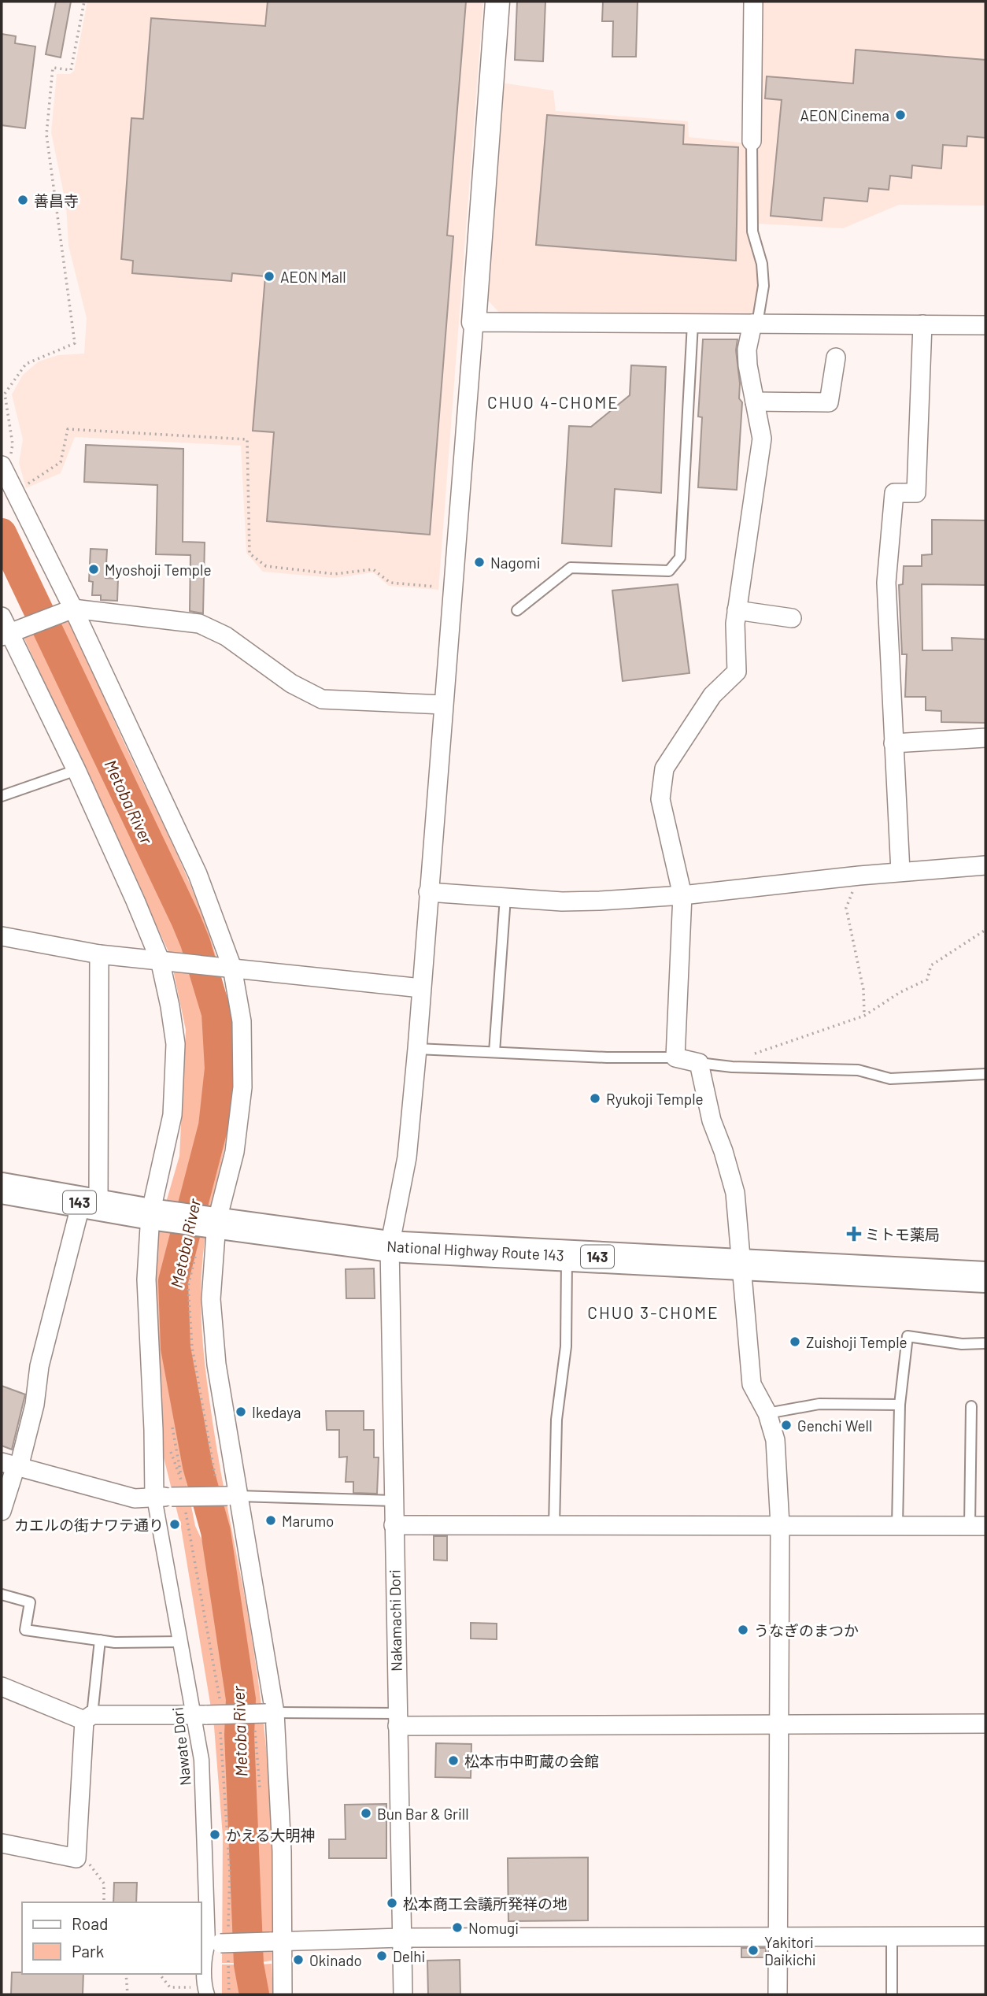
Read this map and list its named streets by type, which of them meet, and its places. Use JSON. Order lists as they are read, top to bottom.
{
  "streets": {
    "highway": ["143", "National Highway Route 143"],
    "street": ["Nakamachi Dori", "Nawate Dori"]
  },
  "crossings": [
    ["National Highway Route 143", "Nakamachi Dori"]
  ],
  "districts": ["CHUO 4-CHOME", "CHUO 3-CHOME"],
  "water": ["Metoba River"],
  "places": {
    "other": [
      "AEON Cinema",
      "善昌寺",
      "AEON Mall",
      "Nagomi",
      "Myoshoji Temple",
      "Ryukoji Temple",
      "Zuishoji Temple",
      "Ikedaya",
      "Genchi Well",
      "Marumo",
      "カエルの街ナワテ通り",
      "うなぎのまつか",
      "松本市中町蔵の会館",
      "Bun Bar & Grill",
      "かえる大明神",
      "松本商工会議所発祥の地",
      "Nomugi",
      "Yakitori Daikichi",
      "Delhi",
      "Okinado"
    ],
    "health": ["ミトモ薬局"]
  },
  "legend": ["Road", "Park"]
}
